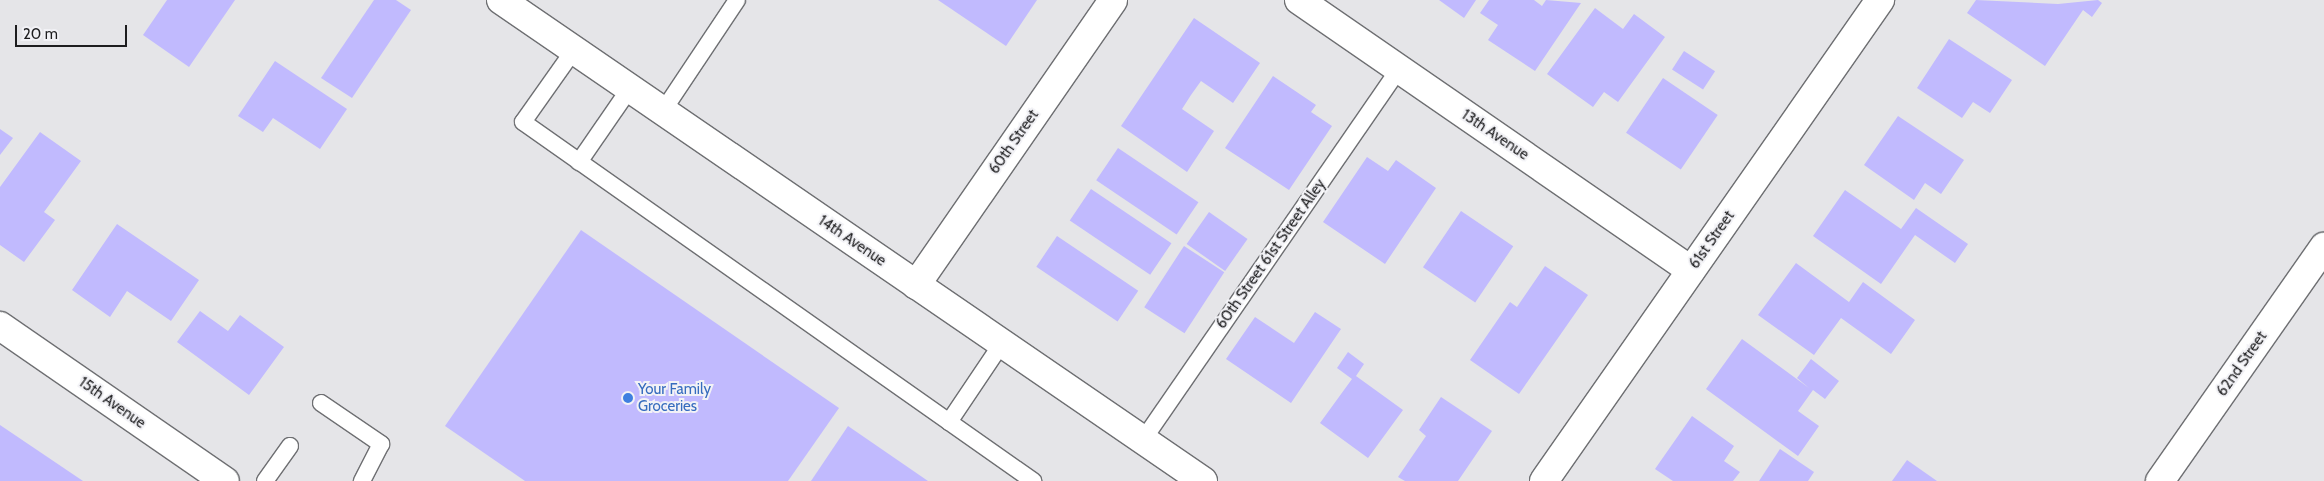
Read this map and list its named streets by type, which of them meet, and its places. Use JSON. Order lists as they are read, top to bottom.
{
  "streets": {
    "street": [
      "13th Avenue",
      "60th Street",
      "61st Street",
      "14th Avenue",
      "62nd Street",
      "15th Avenue"
    ],
    "lane": ["60th Street 61st Street Alley"]
  },
  "crossings": [
    ["13th Avenue", "61st Street"],
    ["13th Avenue", "60th Street 61st Street Alley"],
    ["60th Street", "14th Avenue"],
    ["14th Avenue", "60th Street 61st Street Alley"]
  ],
  "places": ["Your Family Groceries"],
  "scale_bar": "20 m"
}
